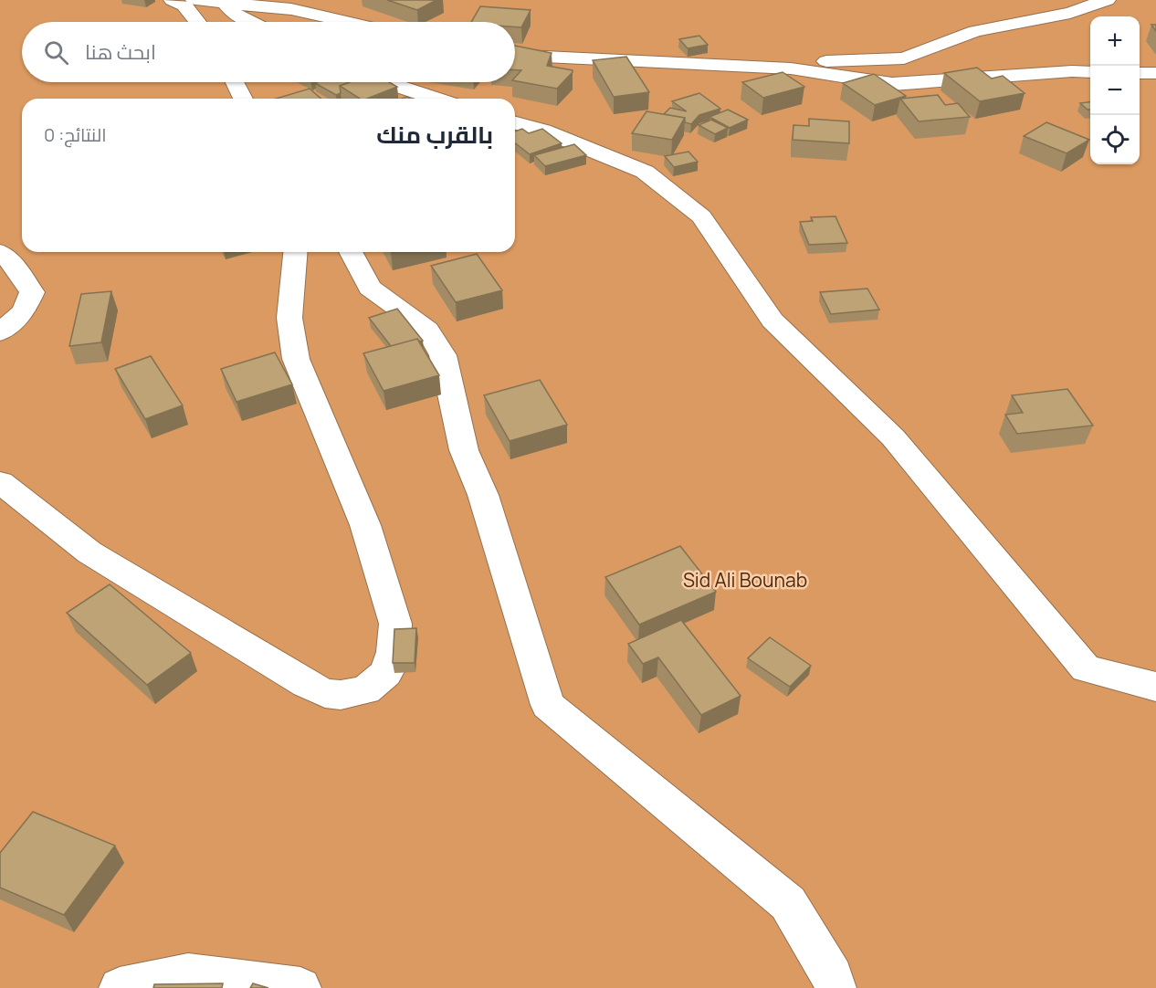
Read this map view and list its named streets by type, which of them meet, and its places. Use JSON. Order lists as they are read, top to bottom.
{
  "parks": ["Sid Ali Bounab"],
  "page": {
    "map_buttons": ["+", "−"],
    "search": "ابحث هنا",
    "heading": ["بالقرب منك", "النتائج: 0"]
  }
}
